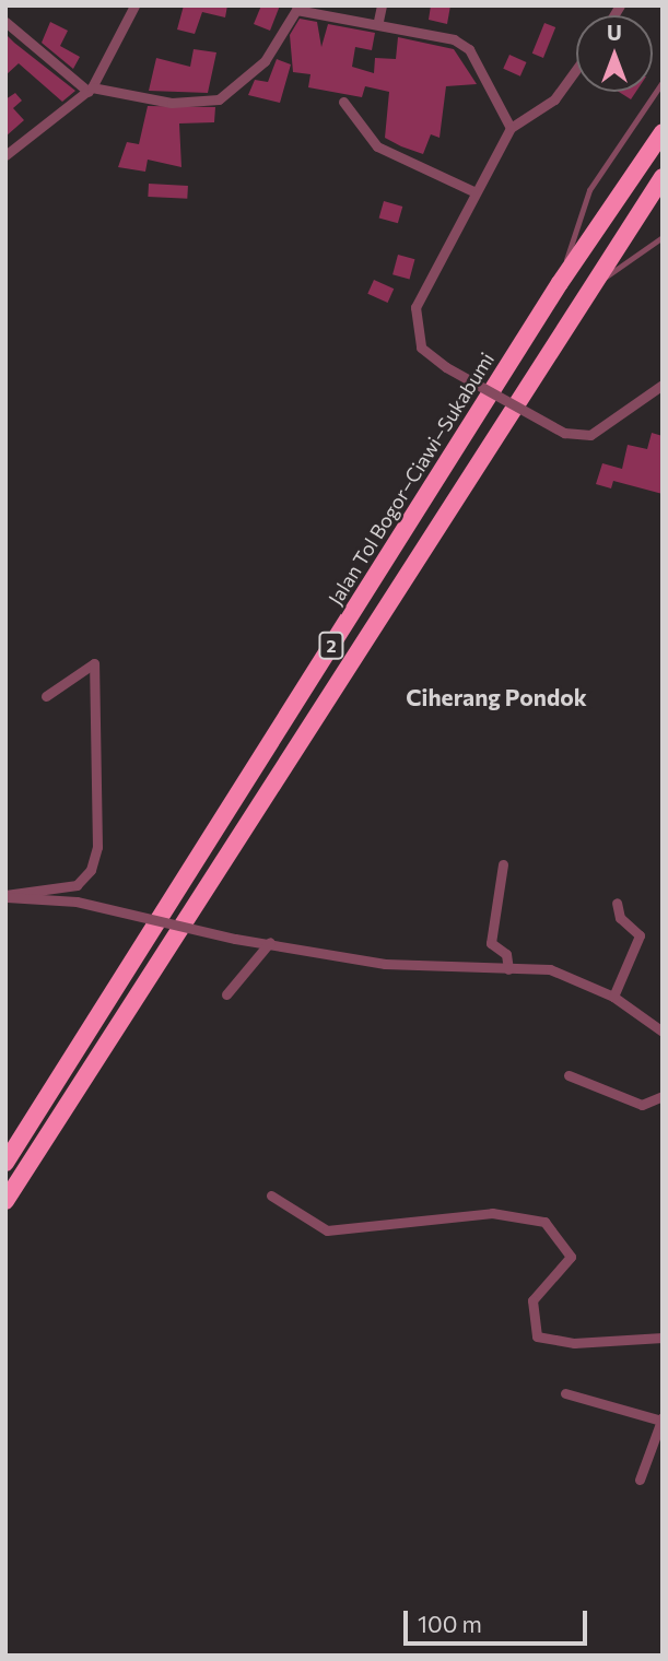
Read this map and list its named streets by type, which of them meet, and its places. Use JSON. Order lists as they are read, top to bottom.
{
  "streets": {
    "highway": ["Jalan Tol Bogor–Ciawi–Sukabumi", "2"]
  },
  "districts": ["Ciherang Pondok"],
  "scale_bar": "100 m",
  "north": "top"
}
